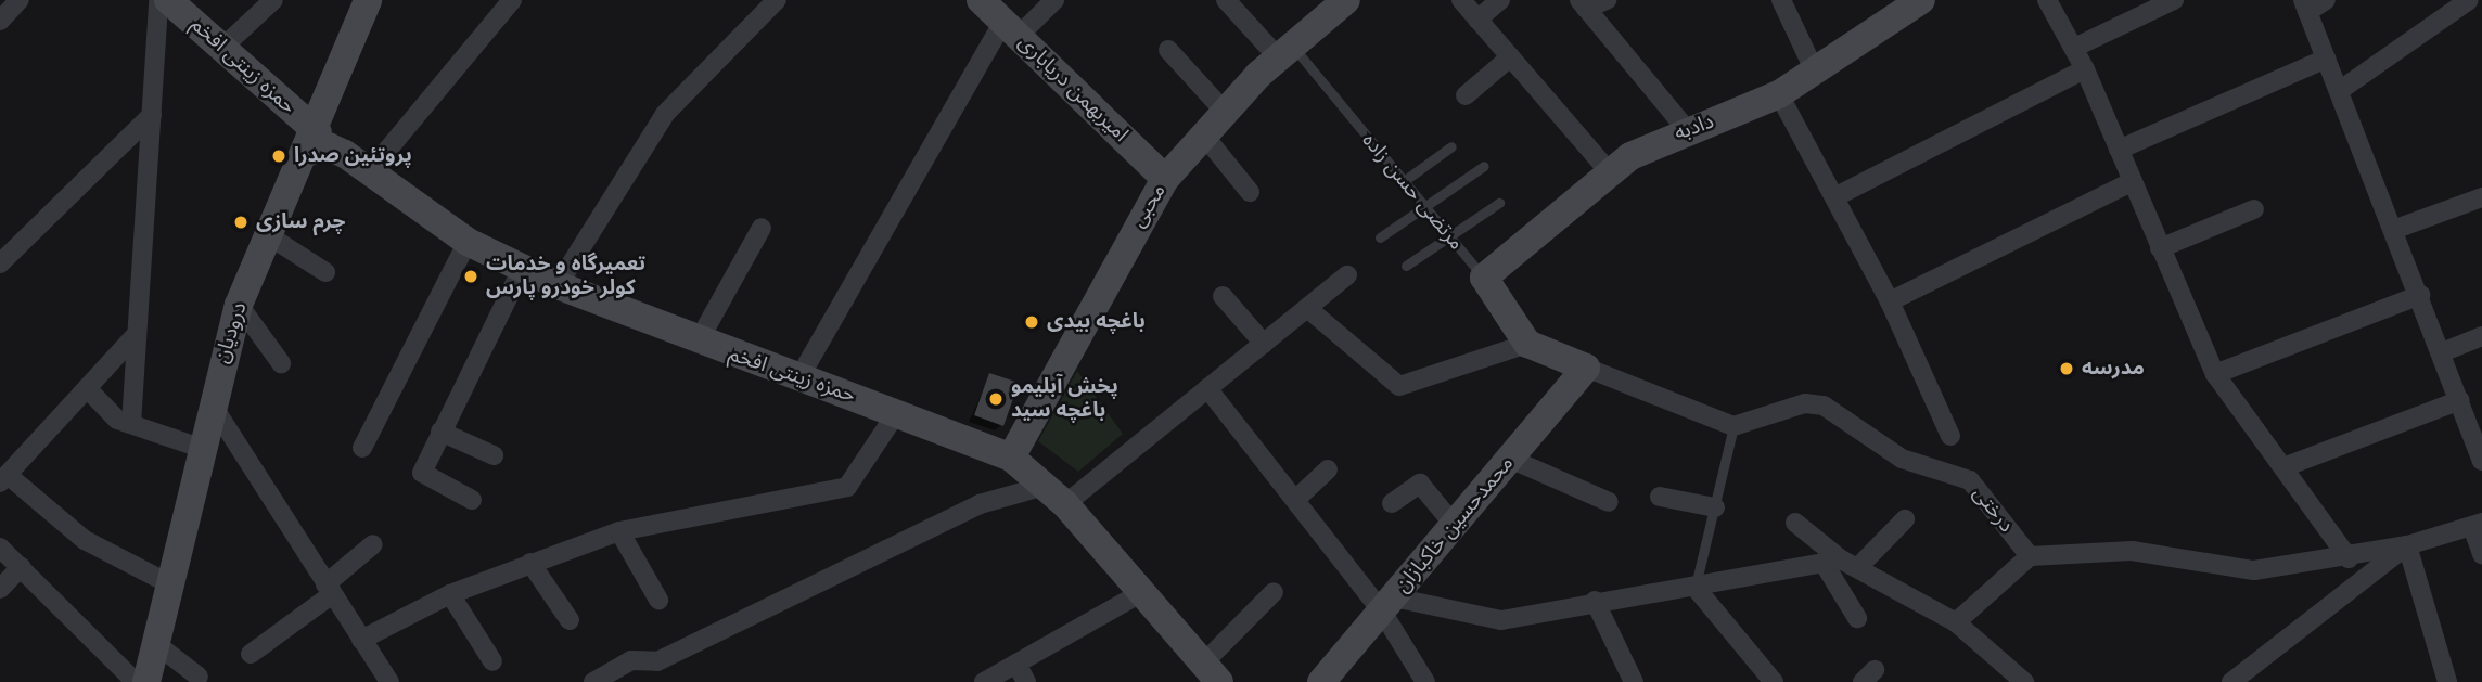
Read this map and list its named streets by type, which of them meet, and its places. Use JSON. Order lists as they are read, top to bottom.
{
  "streets": {
    "street": [
      "حمزه زینتی افخم",
      "امیربهمن دریاباری",
      "دادبه",
      "مرتضی حسن زاده",
      "محبی",
      "درودیان",
      "درختی",
      "محمدحسین خاکبازان"
    ]
  },
  "crossings": [
    ["حمزه زینتی افخم", "محبی"],
    ["حمزه زینتی افخم", "درودیان"],
    ["امیربهمن دریاباری", "محبی"],
    ["دادبه", "مرتضی حسن زاده"],
    ["مرتضی حسن زاده", "محبی"]
  ],
  "places": [
    "پروتئین صدرا",
    "چرم سازی",
    "تعمیرگاه و خدمات کولر خودرو پارس",
    "باغچه بیدی",
    "مدرسه",
    "پخش آبلیمو باغچه سید"
  ]
}
